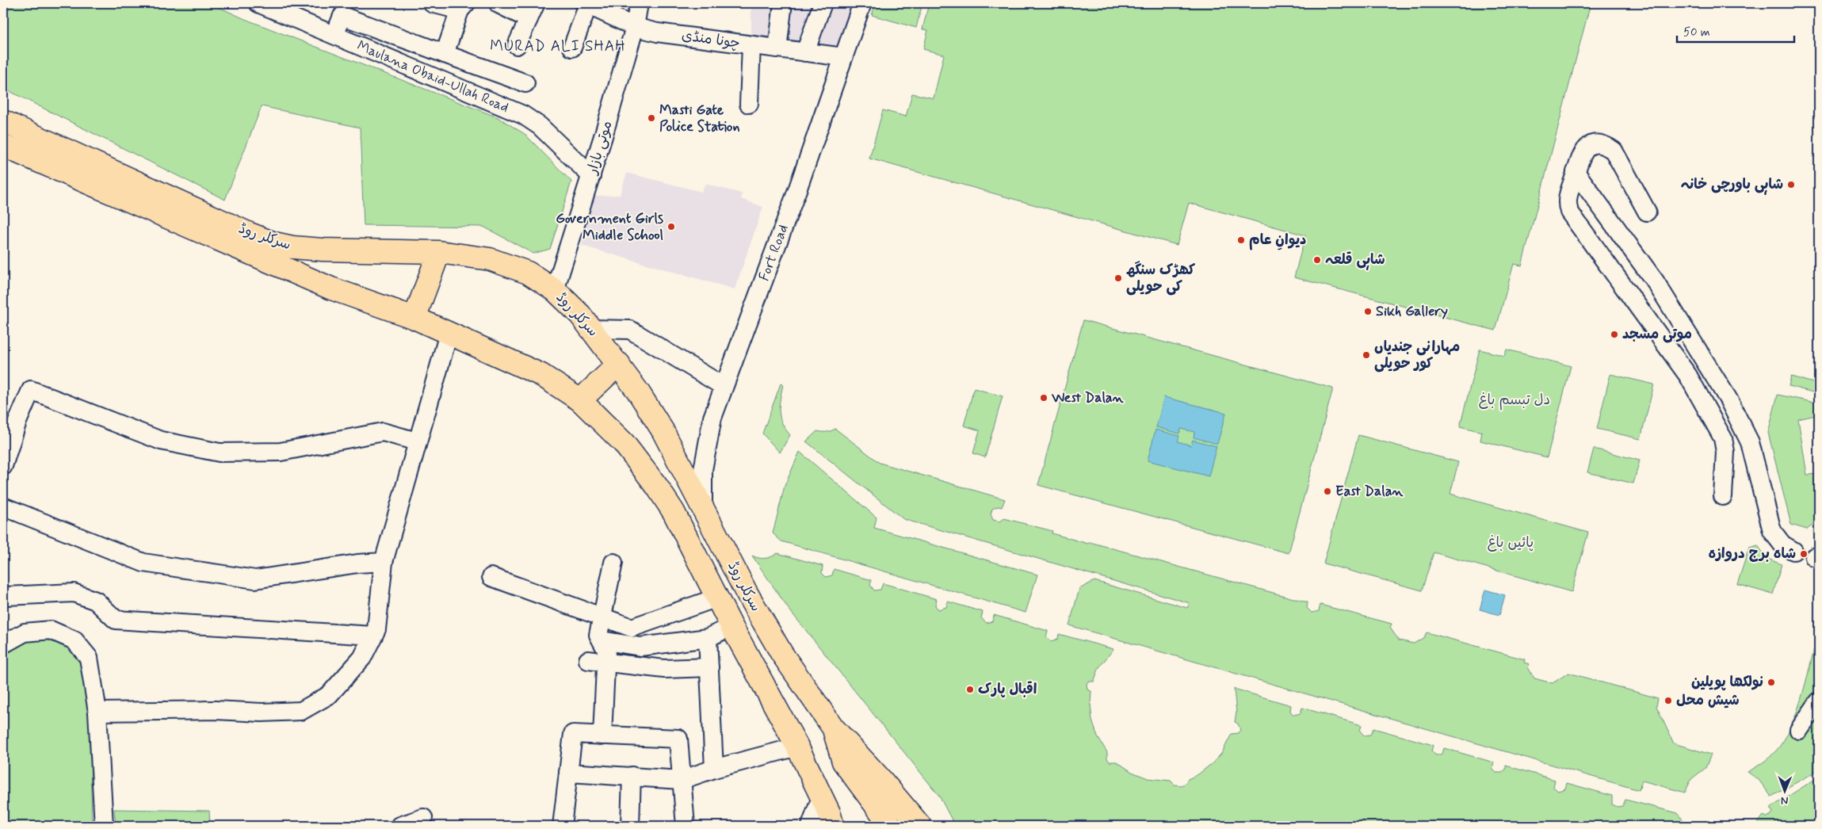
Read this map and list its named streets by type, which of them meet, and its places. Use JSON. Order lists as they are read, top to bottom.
{
  "streets": {
    "main road": ["سرکلر روڈ"],
    "street": [
      "چونا منڈی",
      "Maulana Obaid-Ullah Road",
      "موتی بازار",
      "Fort Road"
    ]
  },
  "crossings": [
    ["چونا منڈی", "موتی بازار"],
    ["چونا منڈی", "Fort Road"],
    ["Maulana Obaid-Ullah Road", "موتی بازار"],
    ["موتی بازار", "سرکلر روڈ"],
    ["سرکلر روڈ", "Fort Road"]
  ],
  "districts": ["MURAD ALI SHAH"],
  "parks": ["دل تبسم باغ", "پائیں باغ"],
  "places": [
    "Masti Gate Police Station",
    "شاہی باورچی خانہ",
    "Government Girls Middle School",
    "دیوانِ عام",
    "شاہی قلعہ",
    "کھڑک سنگھ کی حویلی",
    "Sikh Gallery",
    "موتی مسجد",
    "مہارانی جندیاں کور حویلی",
    "West Dalan",
    "East Dalan",
    "شاہ برج دروازہ",
    "نولکھا پویلین",
    "اقبال پارک",
    "شیش محل"
  ],
  "scale_bar": "50 m",
  "north": "bottom"
}
